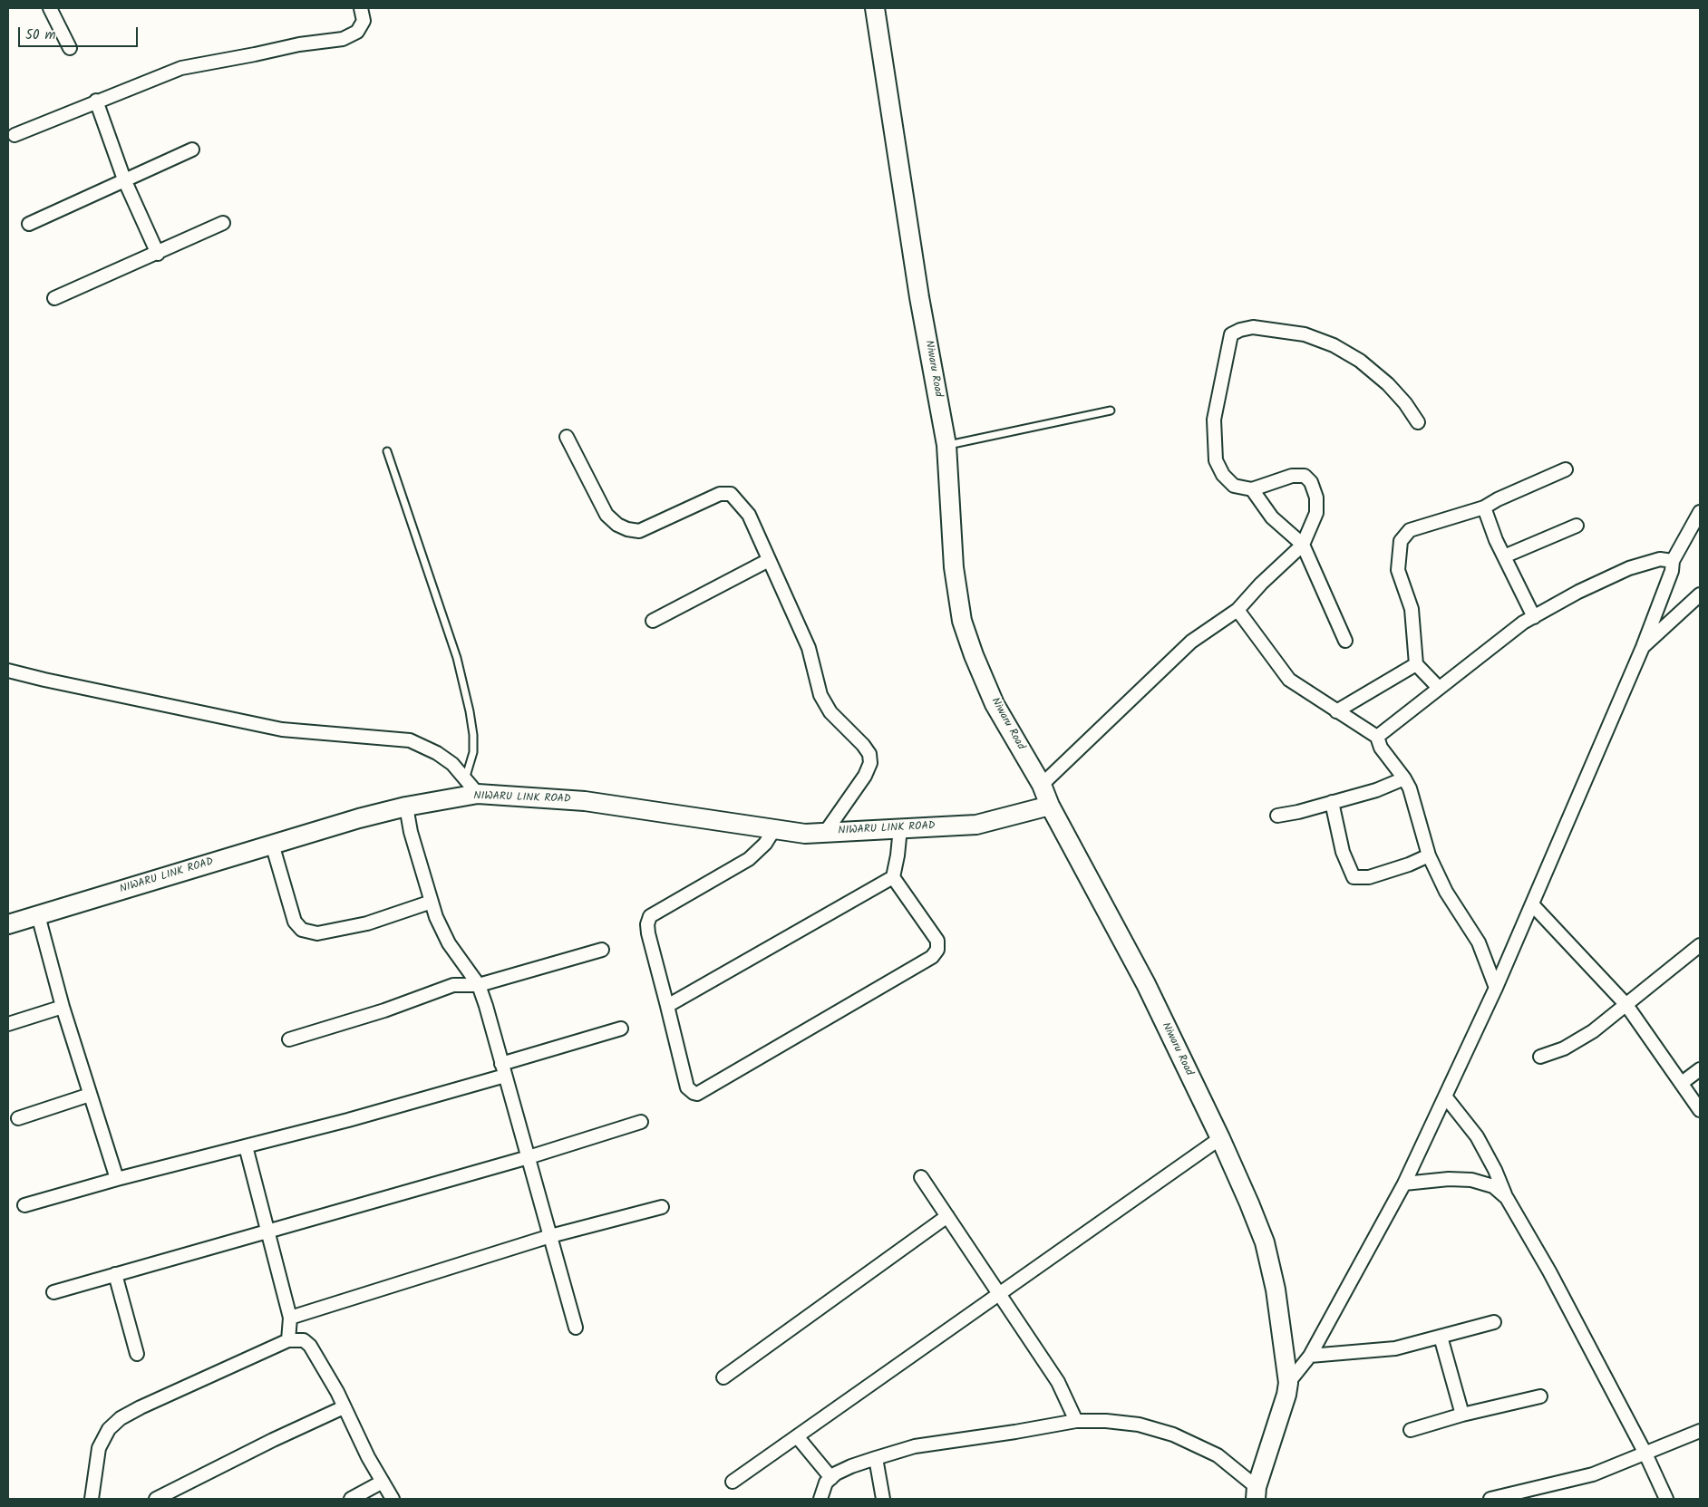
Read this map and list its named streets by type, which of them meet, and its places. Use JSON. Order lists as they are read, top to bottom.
{
  "streets": {
    "street": ["Niwaru Road", "NIWARU LINK ROAD"]
  },
  "crossings": [
    ["Niwaru Road", "NIWARU LINK ROAD"]
  ],
  "scale_bar": "50 m"
}
